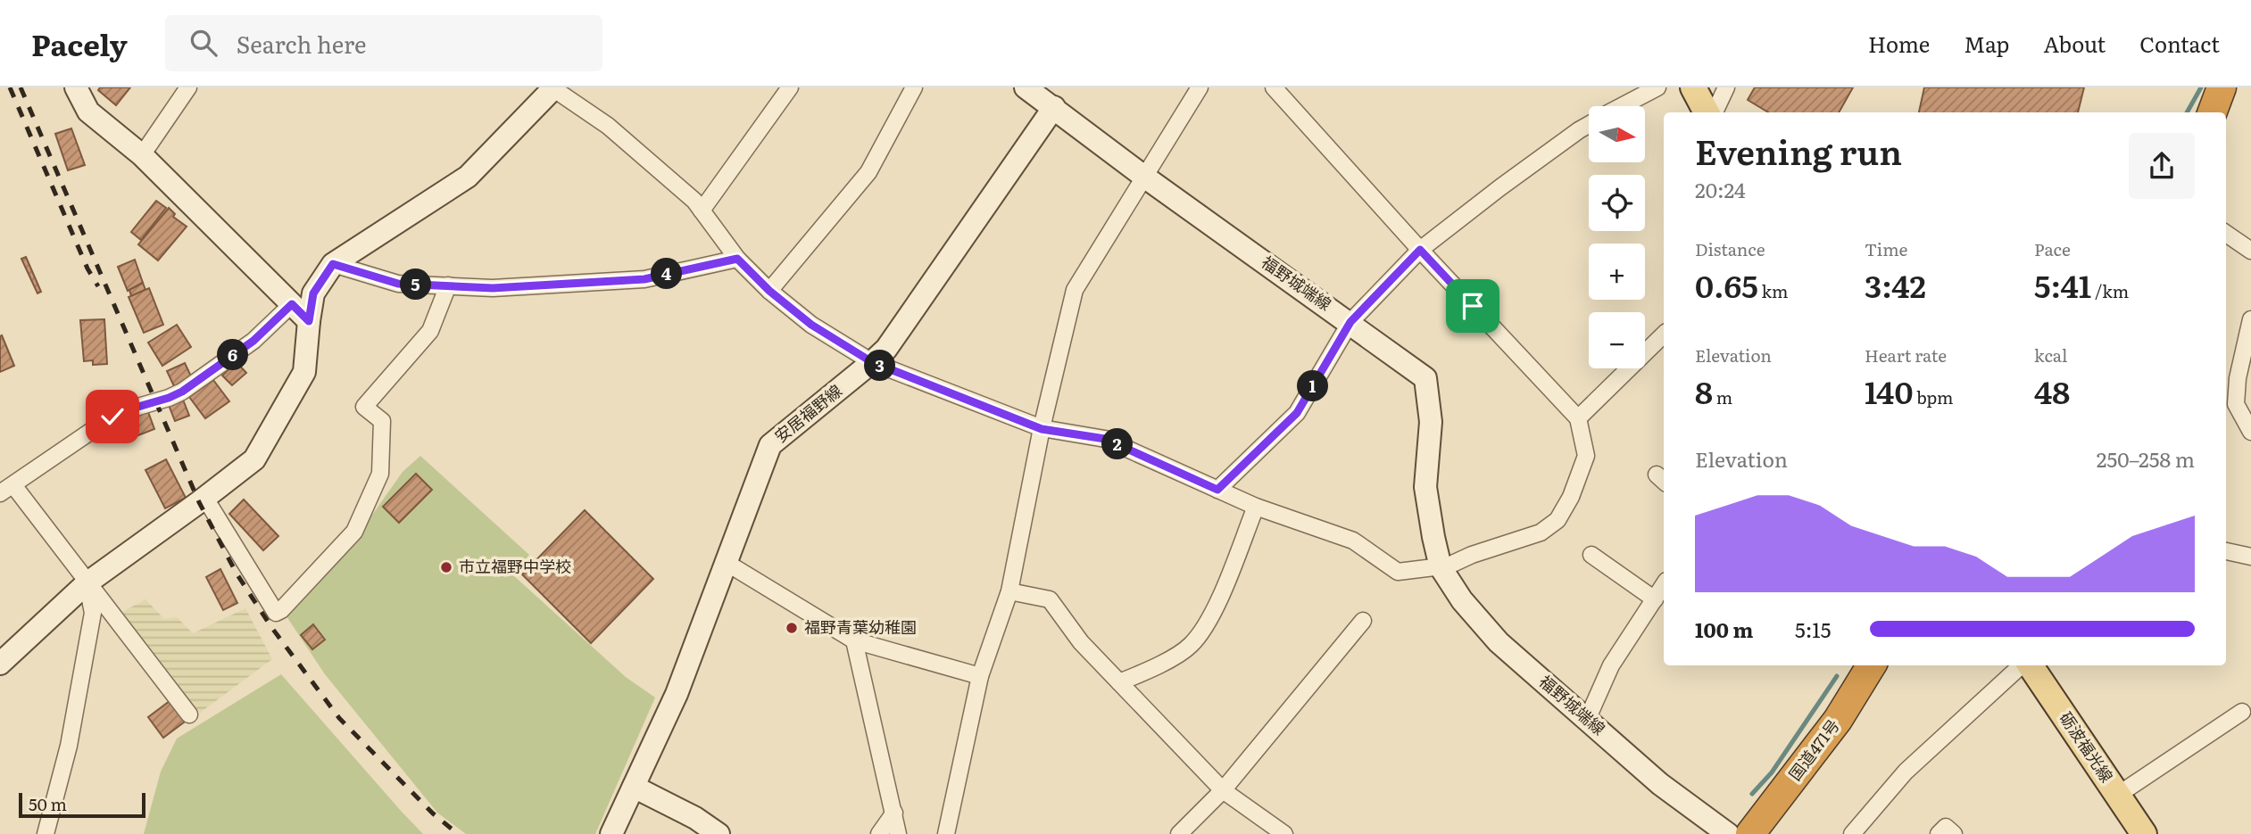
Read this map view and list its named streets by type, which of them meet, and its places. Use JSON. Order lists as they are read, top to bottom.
{
  "streets": {
    "highway": ["国道471号"],
    "main road": ["福野城端線", "安居福野線", "砺波福光線"]
  },
  "crossings": [
    ["福野城端線", "安居福野線"]
  ],
  "places": ["市立福野中学校", "福野青葉幼稚園"],
  "scale_bar": "50 m",
  "north": "right",
  "page": {
    "header": "Pacely",
    "search": "Search here",
    "nav": [
      "Home",
      "Map",
      "About",
      "Contact"
    ],
    "map_buttons": ["+", "−"],
    "heading": ["Evening run", "20:24"],
    "stats": [
      ["Distance", "0.65 km"],
      ["Time", "3:42"],
      ["Pace", "5:41 /km"],
      ["Elevation", "8 m"],
      ["Heart rate", "140 bpm"],
      ["kcal", "48"]
    ],
    "pins": [
      "4",
      "5",
      "6",
      "3",
      "1",
      "2"
    ],
    "chart": ["Elevation", "250–258 m"],
    "list": [
      {
        "name": "100 m",
        "note": "5:15"
      }
    ],
    "scale": "50 m"
  }
}
